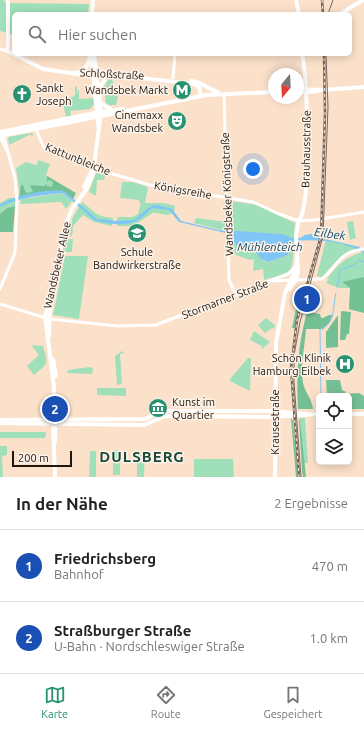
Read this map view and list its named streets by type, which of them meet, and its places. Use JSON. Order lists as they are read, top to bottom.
{
  "streets": {
    "main road": [
      "Schloßstraße",
      "Brauhausstraße",
      "Wandsbeker Allee",
      "Krausestraße"
    ],
    "street": [
      "Kattunbleiche",
      "Königsreihe",
      "Wandsbeker Königstraße",
      "Stormarner Straße"
    ]
  },
  "crossings": [
    ["Schloßstraße", "Wandsbeker Königstraße"],
    ["Brauhausstraße", "Königsreihe"],
    ["Brauhausstraße", "Stormarner Straße"],
    ["Brauhausstraße", "Krausestraße"],
    ["Kattunbleiche", "Königsreihe"],
    ["Kattunbleiche", "Wandsbeker Allee"],
    ["Königsreihe", "Wandsbeker Königstraße"],
    ["Wandsbeker Königstraße", "Stormarner Straße"],
    ["Wandsbeker Allee", "Stormarner Straße"],
    ["Stormarner Straße", "Krausestraße"]
  ],
  "districts": ["DULSBERG"],
  "water": ["Eilbek", "Mühlenteich"],
  "places": {
    "metro station": ["Wandsbek Markt"],
    "church": ["Sankt Joseph"],
    "theatre": ["Cinemaxx Wandsbek"],
    "school or university": ["Schule Bandwirkerstraße"],
    "hospital": ["Schön Klinik Hamburg Eilbek"],
    "museum": ["Kunst im Quartier"]
  },
  "scale_bar": "200 m",
  "north": "bottom",
  "page": {
    "search": "Hier suchen",
    "pins": ["1", "2"],
    "scale": "200 m",
    "heading": ["In der Nähe", "2 Ergebnisse"],
    "list": [
      {
        "mark": "1",
        "name": "Friedrichsberg",
        "note": "Bahnhof",
        "value": "470 m"
      },
      {
        "mark": "2",
        "name": "Straßburger Straße",
        "note": "U-Bahn · Nordschleswiger Straße",
        "value": "1.0 km"
      }
    ],
    "nav": ["Karte", "Route", "Gespeichert"]
  }
}
